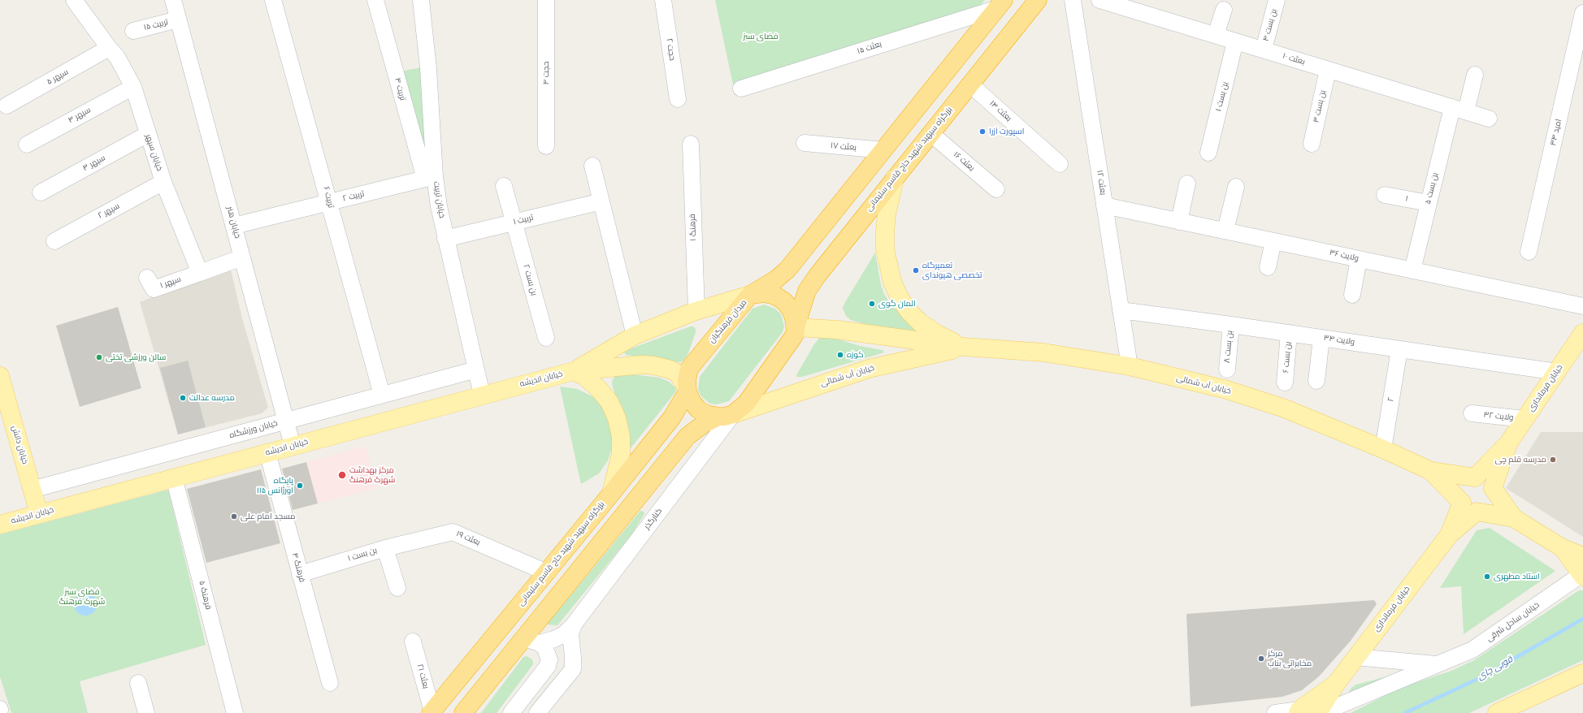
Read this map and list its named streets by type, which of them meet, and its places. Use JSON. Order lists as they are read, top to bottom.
{
  "streets": {
    "highway": ["بزرگراه سپهبد شهید حاج قاسم سلیمانی", "میدان فرهنگیان"],
    "main road": [
      "خیابان آب شمالی",
      "خیابان اندیشه",
      "خیابان فرمانداری",
      "خیابان دانش"
    ],
    "street": [
      "تربیت ۱۵",
      "بن بست ۴",
      "بعثت ۱۵",
      "حجت ۲",
      "بعثت ۱۰",
      "حجت ۴",
      "سپهر ۵",
      "تربیت ۴",
      "بن بست ۱",
      "بن بست ۳",
      "بعثت ۱۴",
      "سپهر ۴",
      "امید ۳۴",
      "بعثت ۱۷",
      "خیابان سپهر",
      "بعثت ۱۶",
      "سپهر ۳",
      "بعثت ۱۲",
      "بن بست ۵",
      "تربیت ۲",
      "تربیت ۶",
      "۱",
      "خیابان تربیت",
      "سپهر ۲",
      "تربیت ۱",
      "خیابان هنر",
      "فرهنگ ۱",
      "ولایت ۳۶",
      "بن بست ۲",
      "سپهر ۱",
      "ولایت ۳۴",
      "بن بست ۸",
      "بن بست ۶",
      "۲",
      "ولایت ۳۲",
      "خیابان ورزشگاه",
      "کنارگذر",
      "بعثت ۱۹",
      "فرهنگ ۴",
      "فرهنک ۵",
      "خیابان ساحل شرقی",
      "بعثت ۲۱"
    ]
  },
  "crossings": [
    ["تربیت ۱۵", "خیابان هنر"],
    ["بن بست ۴", "بعثت ۱۰"],
    ["بعثت ۱۰", "بن بست ۱"],
    ["بعثت ۱۰", "بن بست ۳"],
    ["بعثت ۱۰", "بن بست ۵"],
    ["سپهر ۵", "خیابان سپهر"],
    ["تربیت ۴", "تربیت ۲"],
    ["تربیت ۴", "خیابان تربیت"],
    ["بن بست ۱", "بعثت ۱۹"],
    ["بن بست ۱", "فرهنگ ۴"],
    ["بعثت ۱۴", "بزرگراه سپهبد شهید حاج قاسم سلیمانی"],
    ["سپهر ۴", "خیابان سپهر"],
    ["خیابان سپهر", "سپهر ۳"],
    ["خیابان سپهر", "سپهر ۲"],
    ["خیابان سپهر", "سپهر ۱"],
    ["بزرگراه سپهبد شهید حاج قاسم سلیمانی", "بعثت ۱۶"],
    ["بزرگراه سپهبد شهید حاج قاسم سلیمانی", "میدان فرهنگیان"],
    ["بزرگراه سپهبد شهید حاج قاسم سلیمانی", "خیابان آب شمالی"],
    ["بزرگراه سپهبد شهید حاج قاسم سلیمانی", "خیابان اندیشه"],
    ["بزرگراه سپهبد شهید حاج قاسم سلیمانی", "بعثت ۱۹"],
    ["بزرگراه سپهبد شهید حاج قاسم سلیمانی", "بعثت ۲۱"],
    ["بعثت ۱۲", "ولایت ۳۶"],
    ["بعثت ۱۲", "ولایت ۳۴"],
    ["بعثت ۱۲", "خیابان آب شمالی"],
    ["بن بست ۵", "۱"],
    ["بن بست ۵", "ولایت ۳۶"],
    ["تربیت ۲", "تربیت ۶"],
    ["تربیت ۲", "خیابان تربیت"],
    ["تربیت ۲", "خیابان هنر"],
    ["تربیت ۶", "خیابان ورزشگاه"],
    ["خیابان تربیت", "تربیت ۱"],
    ["خیابان تربیت", "خیابان اندیشه"],
    ["خیابان تربیت", "خیابان ورزشگاه"],
    ["تربیت ۱", "بن بست ۲"],
    ["خیابان هنر", "خیابان اندیشه"],
    ["خیابان هنر", "خیابان ورزشگاه"],
    ["فرهنگ ۱", "خیابان اندیشه"],
    ["میدان فرهنگیان", "خیابان آب شمالی"],
    ["میدان فرهنگیان", "خیابان اندیشه"],
    ["ولایت ۳۴", "بن بست ۸"],
    ["ولایت ۳۴", "بن بست ۶"],
    ["ولایت ۳۴", "خیابان فرمانداری"],
    ["ولایت ۳۴", "۲"],
    ["خیابان آب شمالی", "خیابان فرمانداری"],
    ["خیابان آب شمالی", "۲"],
    ["خیابان آب شمالی", "کنارگذر"],
    ["خیابان اندیشه", "خیابان دانش"],
    ["خیابان اندیشه", "فرهنگ ۴"],
    ["خیابان اندیشه", "فرهنک ۵"],
    ["خیابان فرمانداری", "ولایت ۳۲"],
    ["خیابان فرمانداری", "خیابان ساحل شرقی"],
    ["خیابان ورزشگاه", "خیابان دانش"]
  ],
  "water": ["قوبی چای"],
  "parks": ["فضای سبز", "فضای سبز شهرک فرهنگ"],
  "places": [
    "اسپورت آزرا",
    "تعمیرگاه تخصصی هیوندای",
    "المان گوی",
    "کوزه",
    "سالن ورزشی تختی",
    "مدرسه عدالت",
    "مدرسه قلم چی",
    "مرکز بهداشت شهرک فرهنگ",
    "پایگاه اورژانس ۱۱۵",
    "مسجد امام علی",
    "استاد مطهری",
    "مرکز مخابراتی بناب"
  ]
}
